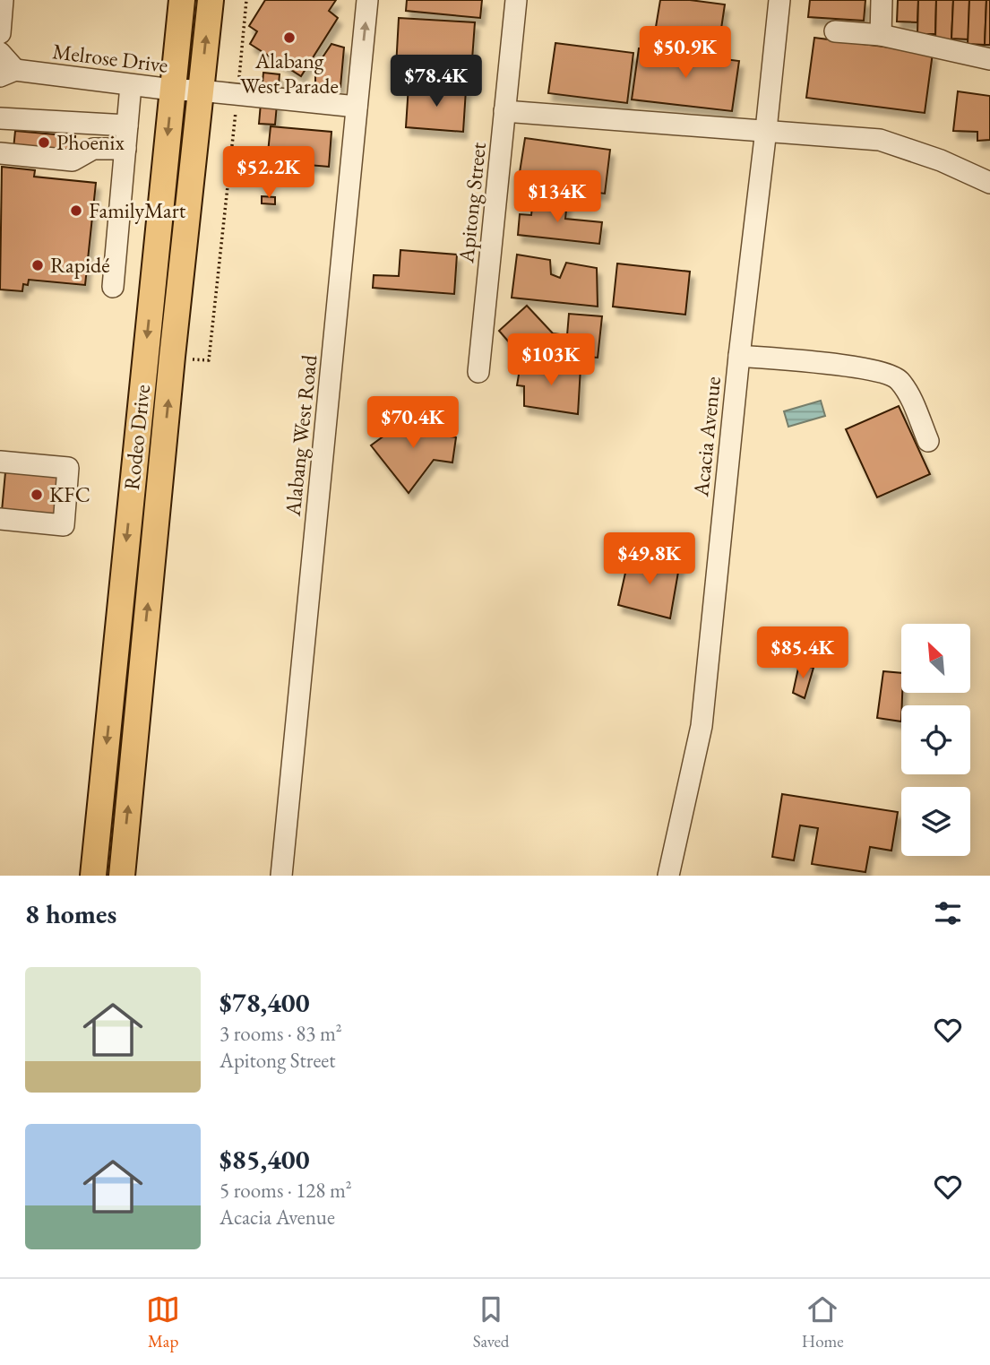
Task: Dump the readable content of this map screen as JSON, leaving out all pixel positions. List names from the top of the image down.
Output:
{
  "streets": {
    "main road": ["Rodeo Drive"],
    "street": [
      "Melrose Drive",
      "Apitong Street",
      "Alabang West Road",
      "Acacia Avenue"
    ]
  },
  "crossings": [
    ["Melrose Drive", "Alabang West Road"],
    ["Melrose Drive", "Rodeo Drive"]
  ],
  "places": [
    "Alabang West Parade",
    "Phoenix",
    "FamilyMart",
    "Rapidé",
    "KFC"
  ],
  "north": "top left",
  "page": {
    "price": [
      "$50.9K",
      "$78.4K",
      "$52.2K",
      "$134K",
      "$103K",
      "$70.4K",
      "$49.8K",
      "$85.4K"
    ],
    "heading": "8 homes",
    "list": [
      {
        "name": "$78,400",
        "note": "3 rooms · 83 m² · Apitong Street"
      },
      {
        "name": "$85,400",
        "note": "5 rooms · 128 m² · Acacia Avenue"
      }
    ],
    "tabs": ["Map", "Saved", "Home"]
  }
}
